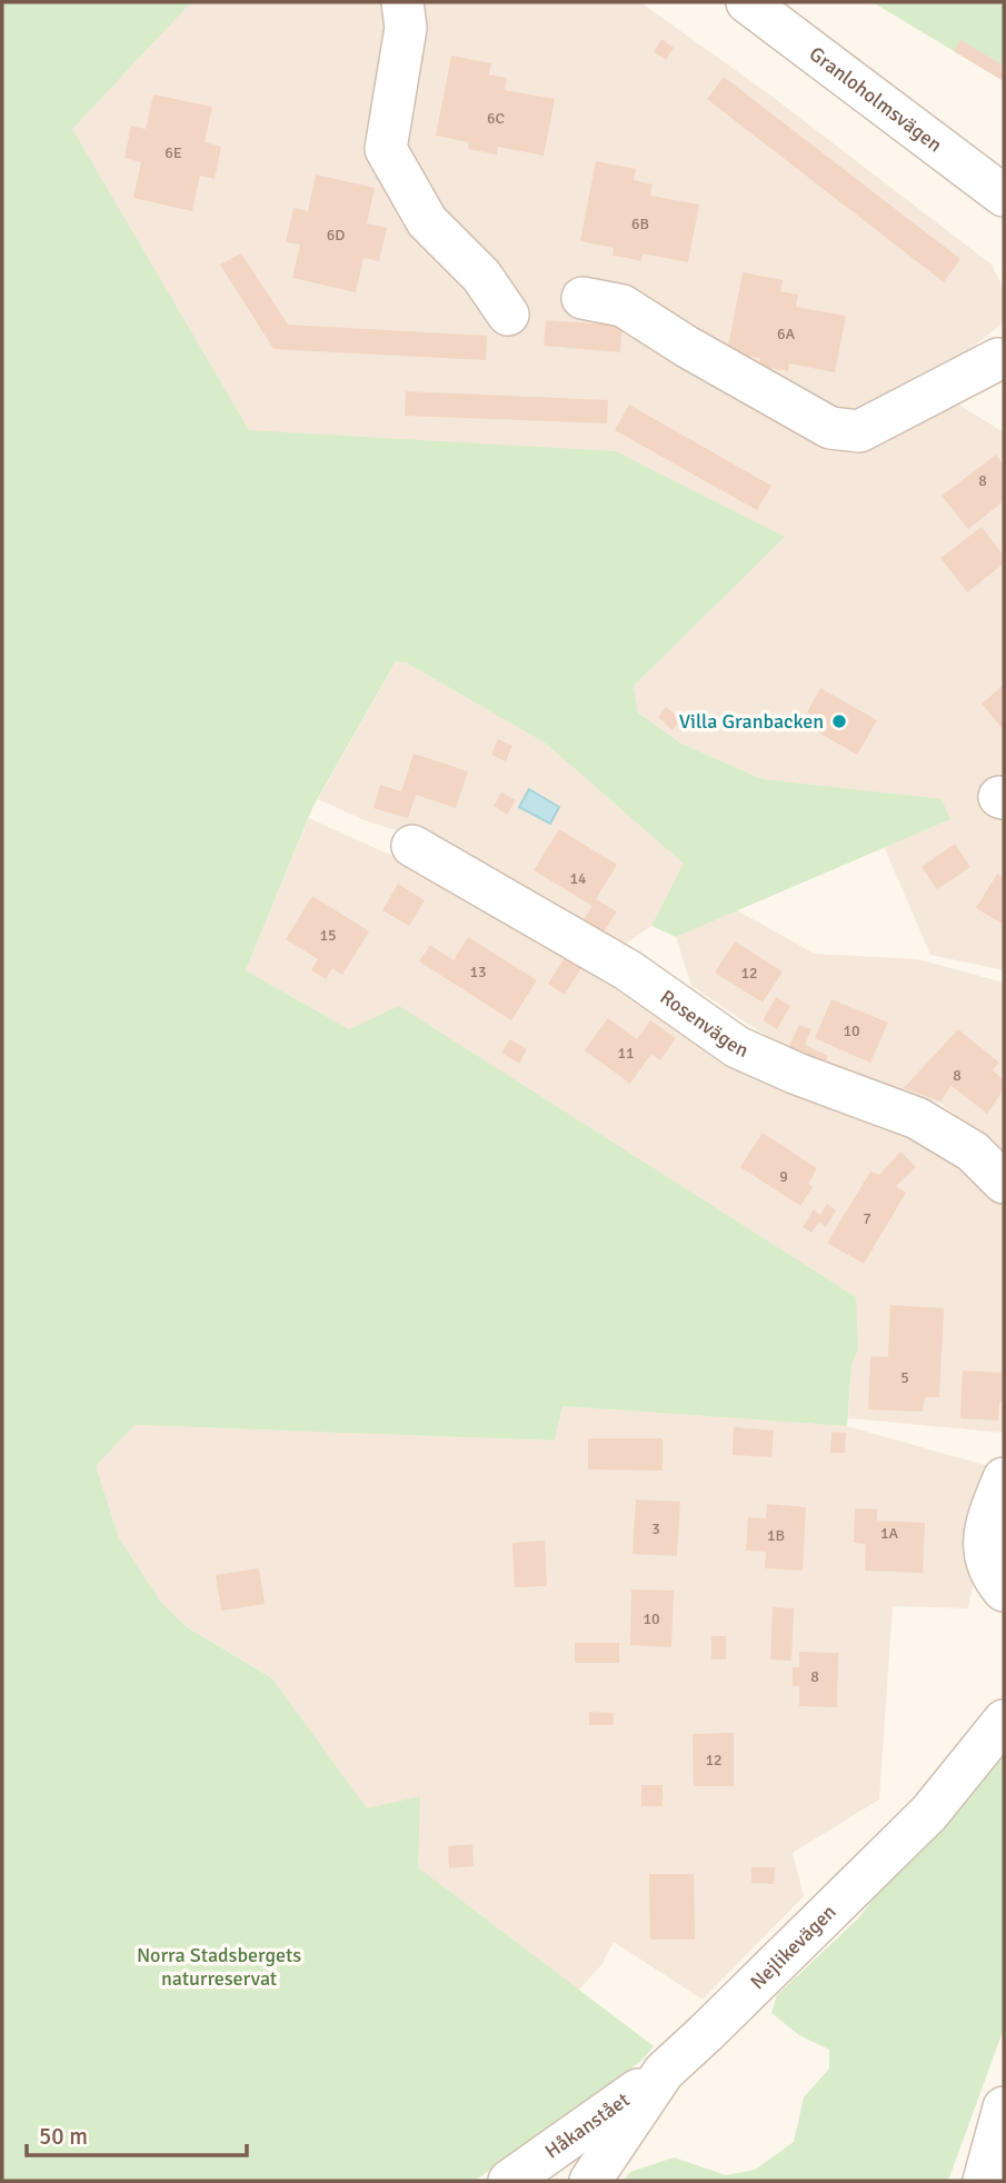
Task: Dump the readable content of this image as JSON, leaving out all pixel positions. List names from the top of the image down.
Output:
{
  "streets": {
    "street": [
      "Granloholmsvägen",
      "Rosenvägen",
      "Nejlikevägen",
      "Håkanstået"
    ]
  },
  "crossings": [
    ["Nejlikevägen", "Håkanstået"]
  ],
  "parks": ["Norra Stadsbergets naturreservat"],
  "places": ["Villa Granbacken"],
  "house_numbers": [
    "6C",
    "6E",
    "6B",
    "6D",
    "6A",
    "8",
    "14",
    "15",
    "13",
    "12",
    "10",
    "11",
    "8",
    "9",
    "7",
    "5",
    "3",
    "1A",
    "1B",
    "10",
    "8",
    "12"
  ],
  "scale_bar": "50 m"
}
